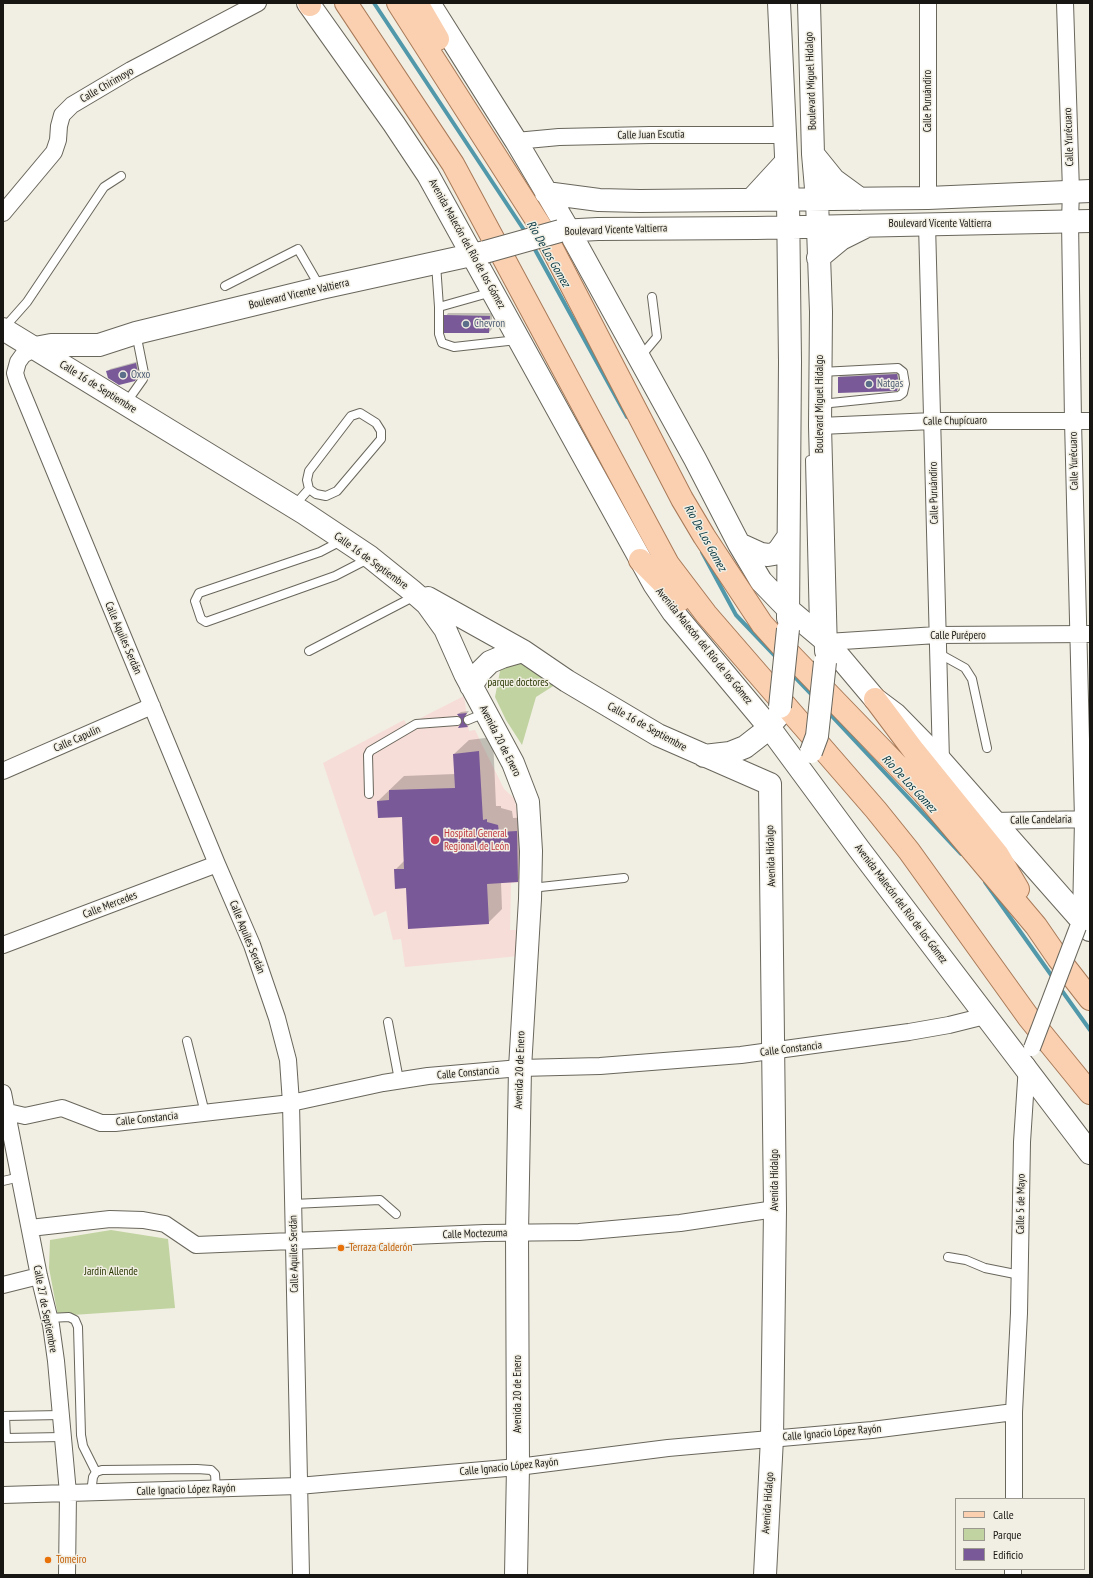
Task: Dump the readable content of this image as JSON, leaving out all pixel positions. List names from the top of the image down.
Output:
{
  "streets": {
    "main road": ["Avenida Malecón del Río de los Gómez"],
    "street": [
      "Boulevard Miguel Hidalgo",
      "Calle Chirimoyo",
      "Calle Puruándiro",
      "Calle Juan Escutia",
      "Calle Yurécuaro",
      "Boulevard Vicente Valtierra",
      "Calle 16 de Septiembre",
      "Calle Chupícuaro",
      "Calle Purépero",
      "Calle Aquiles Serdán",
      "Calle Capulín",
      "Avenida 20 de Enero",
      "Calle Candelaria",
      "Avenida Hidalgo",
      "Calle Mercedes",
      "Calle Constancia",
      "Calle 5 de Mayo",
      "Calle Moctezuma",
      "Calle 27 de Septiembre",
      "Calle Ignacio López Rayón"
    ]
  },
  "crossings": [
    ["Boulevard Miguel Hidalgo", "Calle Juan Escutia"],
    ["Boulevard Miguel Hidalgo", "Boulevard Vicente Valtierra"],
    ["Boulevard Miguel Hidalgo", "Avenida Malecón del Río de los Gómez"],
    ["Boulevard Miguel Hidalgo", "Calle 16 de Septiembre"],
    ["Boulevard Miguel Hidalgo", "Calle Chupícuaro"],
    ["Boulevard Miguel Hidalgo", "Calle Purépero"],
    ["Calle Puruándiro", "Boulevard Vicente Valtierra"],
    ["Calle Puruándiro", "Calle Chupícuaro"],
    ["Calle Puruándiro", "Calle Purépero"],
    ["Calle Yurécuaro", "Boulevard Vicente Valtierra"],
    ["Calle Yurécuaro", "Calle Chupícuaro"],
    ["Calle Yurécuaro", "Calle Purépero"],
    ["Calle Yurécuaro", "Calle Candelaria"],
    ["Calle Yurécuaro", "Calle 5 de Mayo"],
    ["Boulevard Vicente Valtierra", "Avenida Malecón del Río de los Gómez"],
    ["Boulevard Vicente Valtierra", "Calle 16 de Septiembre"],
    ["Boulevard Vicente Valtierra", "Calle Aquiles Serdán"],
    ["Avenida Malecón del Río de los Gómez", "Calle Constancia"],
    ["Avenida Malecón del Río de los Gómez", "Calle 5 de Mayo"],
    ["Calle 16 de Septiembre", "Calle Aquiles Serdán"],
    ["Calle 16 de Septiembre", "Avenida 20 de Enero"],
    ["Calle 16 de Septiembre", "Avenida Hidalgo"],
    ["Calle Aquiles Serdán", "Calle Capulín"],
    ["Calle Aquiles Serdán", "Calle Mercedes"],
    ["Calle Aquiles Serdán", "Calle Constancia"],
    ["Calle Aquiles Serdán", "Calle Moctezuma"],
    ["Calle Aquiles Serdán", "Calle Ignacio López Rayón"],
    ["Avenida 20 de Enero", "Calle Constancia"],
    ["Avenida 20 de Enero", "Calle Moctezuma"],
    ["Avenida 20 de Enero", "Calle Ignacio López Rayón"],
    ["Avenida Hidalgo", "Calle Constancia"],
    ["Avenida Hidalgo", "Calle Moctezuma"],
    ["Avenida Hidalgo", "Calle Ignacio López Rayón"],
    ["Calle Constancia", "Calle 27 de Septiembre"],
    ["Calle 5 de Mayo", "Calle Ignacio López Rayón"],
    ["Calle Moctezuma", "Calle 27 de Septiembre"],
    ["Calle 27 de Septiembre", "Calle Ignacio López Rayón"]
  ],
  "water": ["Rio De Los Gomez"],
  "parks": ["parque doctores", "Jardín Allende"],
  "places": [
    "Chevron",
    "Oxxo",
    "Natgas",
    "Hospital General Regional de León",
    "Terraza Calderón",
    "Tomeiro"
  ],
  "legend": ["Calle", "Parque", "Edificio"]
}
